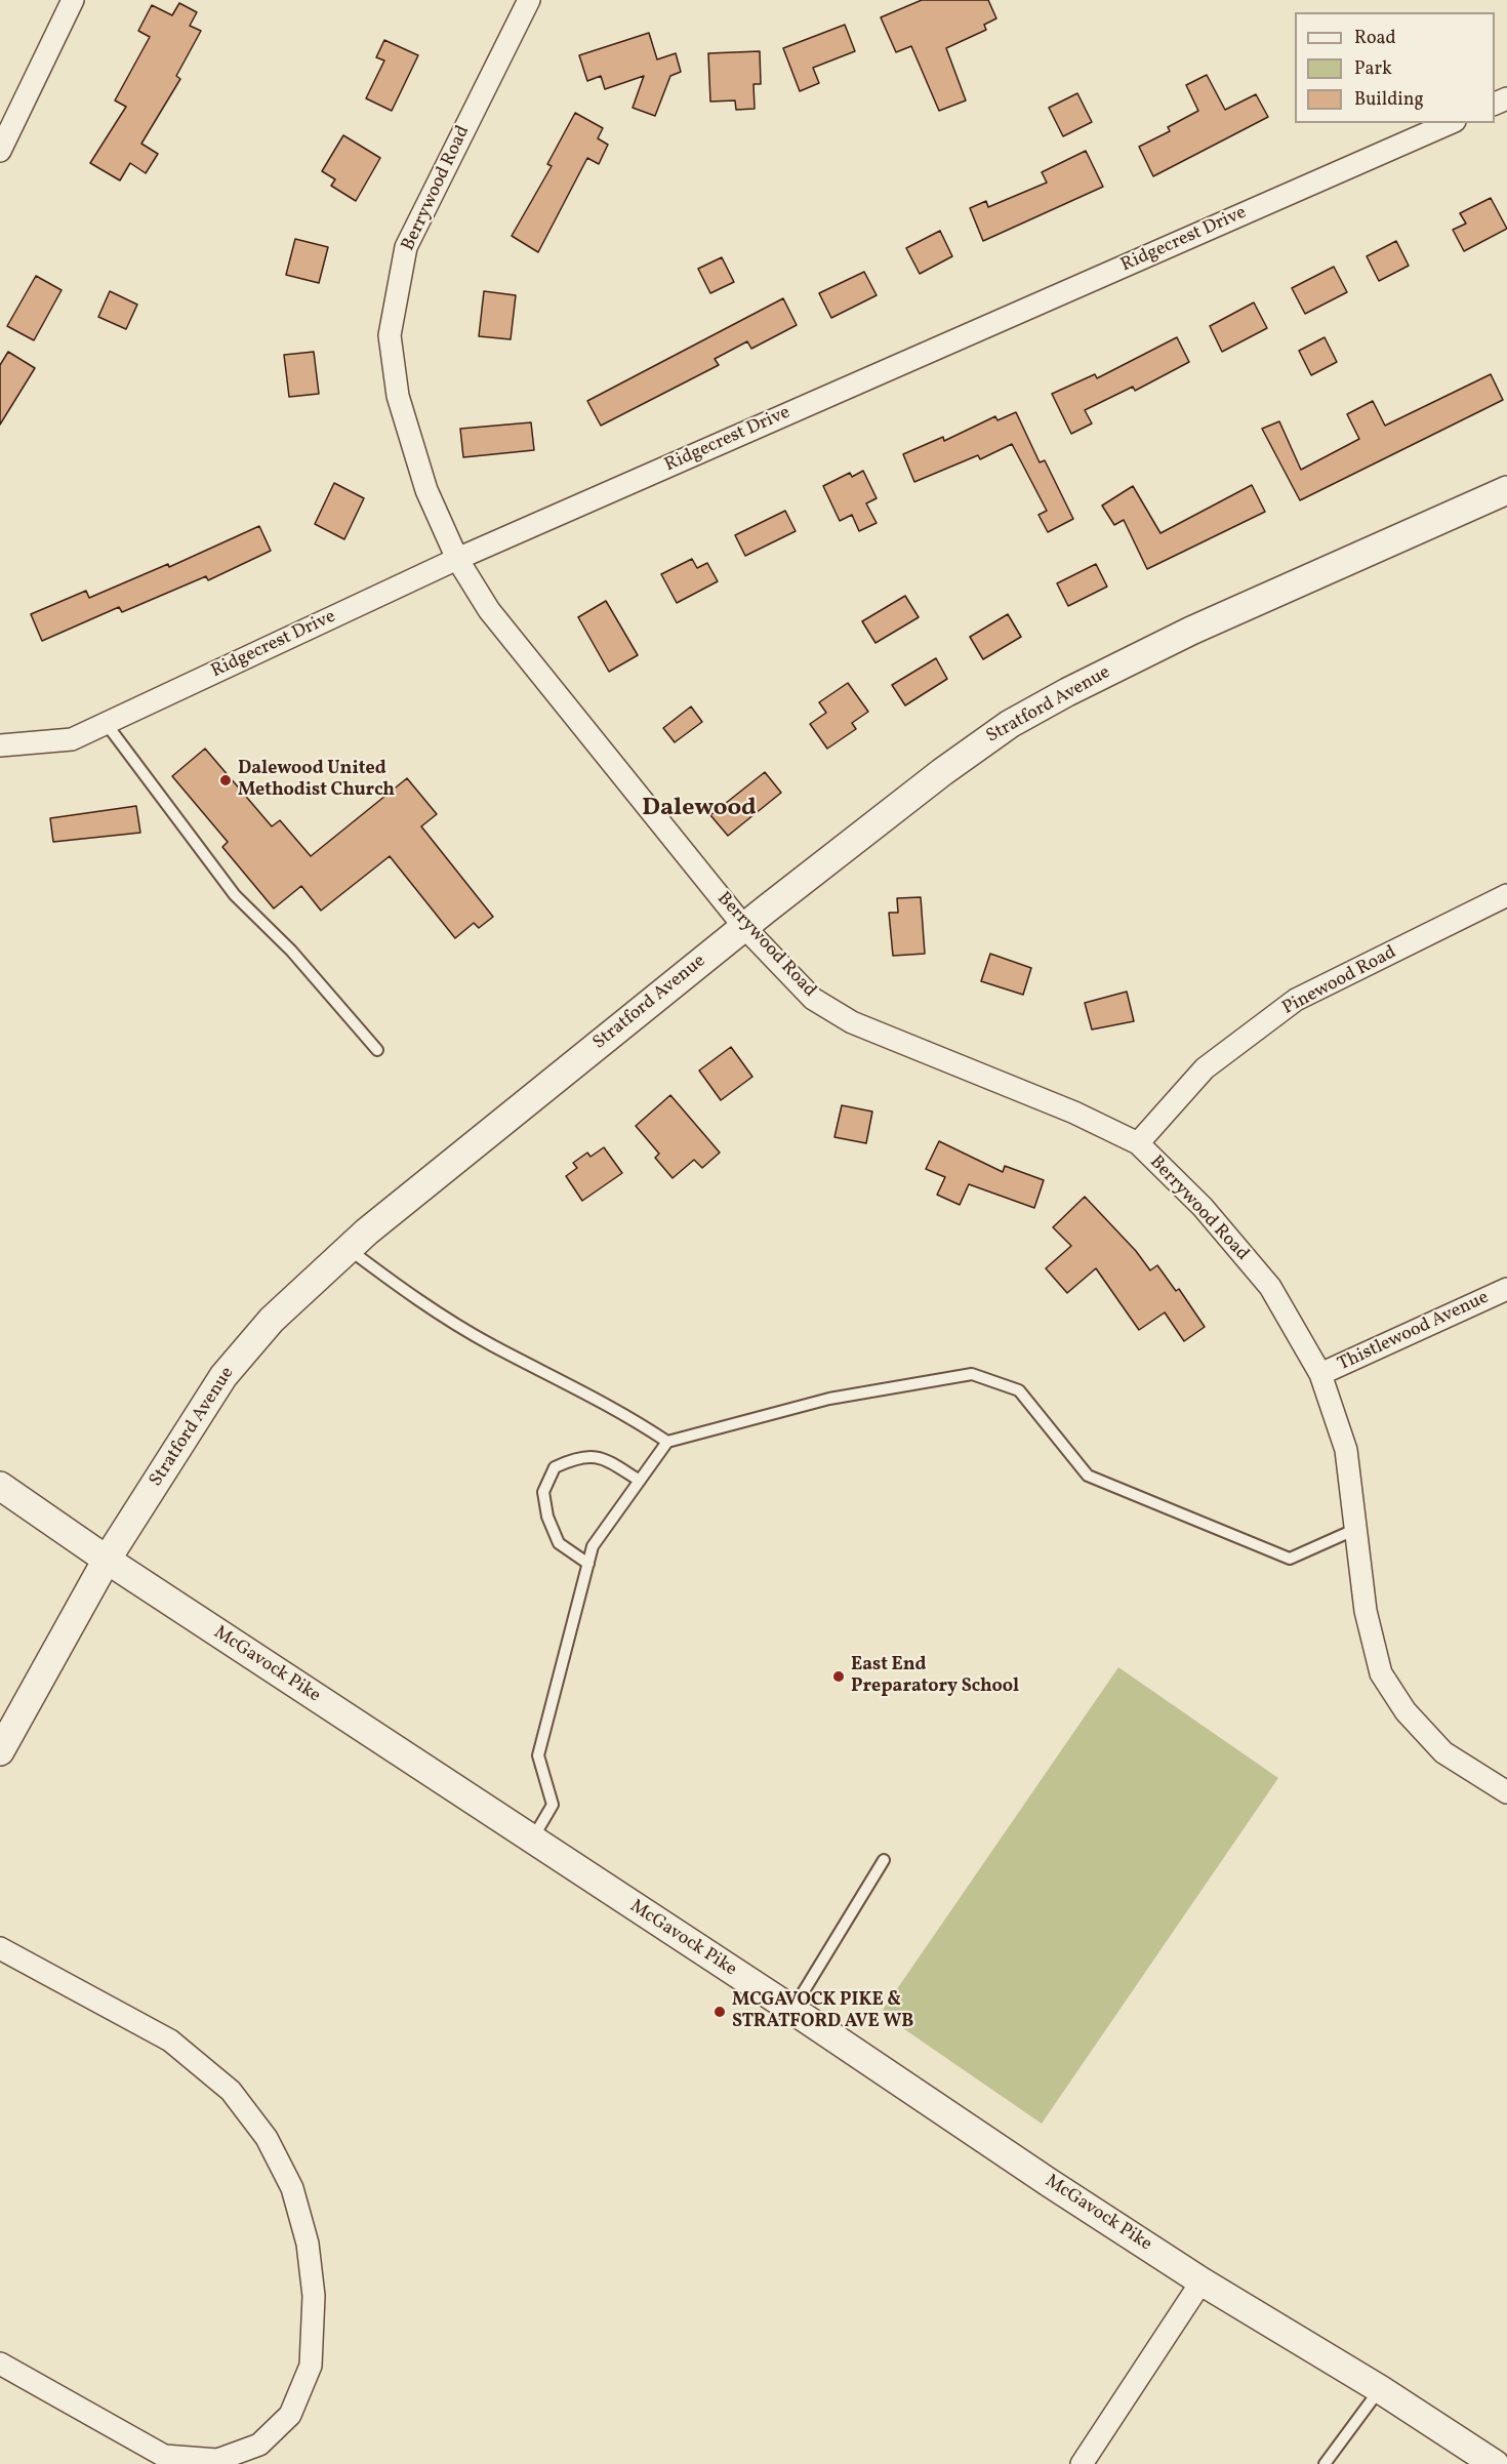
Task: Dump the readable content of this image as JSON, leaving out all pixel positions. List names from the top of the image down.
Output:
{
  "streets": {
    "street": [
      "Berrywood Road",
      "Ridgecrest Drive",
      "Stratford Avenue",
      "Pinewood Road",
      "Thistlewood Avenue",
      "McGavock Pike"
    ]
  },
  "crossings": [
    ["Berrywood Road", "Ridgecrest Drive"],
    ["Berrywood Road", "Stratford Avenue"],
    ["Berrywood Road", "Pinewood Road"],
    ["Berrywood Road", "Thistlewood Avenue"],
    ["Stratford Avenue", "McGavock Pike"]
  ],
  "districts": ["Dalewood"],
  "places": ["Dalewood United Methodist Church", "East End Preparatory School", "MCGAVOCK PIKE & STRATFORD AVE WB"],
  "legend": ["Road", "Park", "Building"]
}
